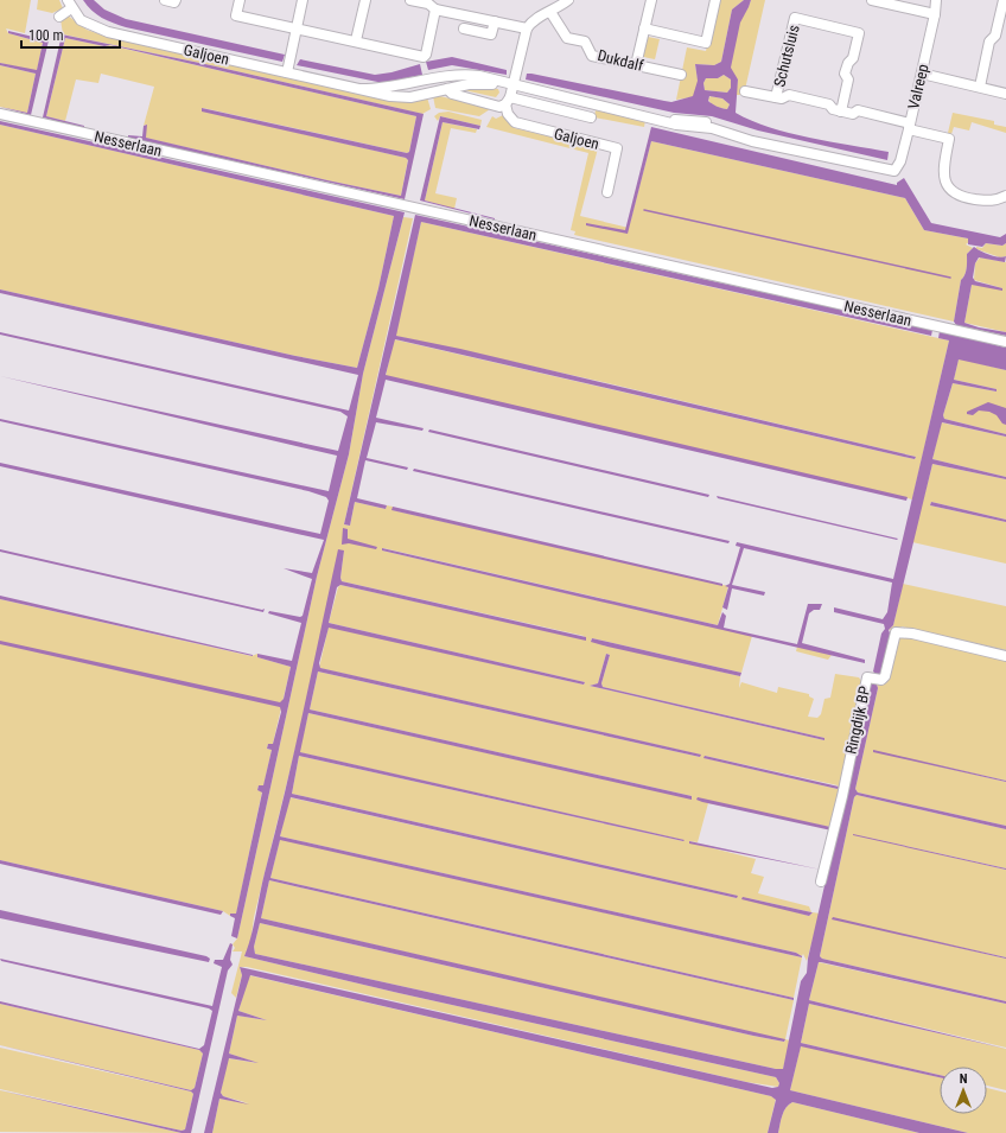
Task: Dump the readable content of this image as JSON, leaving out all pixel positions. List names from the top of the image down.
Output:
{
  "streets": {
    "street": [
      "Galjoen",
      "Schutsluis",
      "Dukdalf",
      "Valreep",
      "Nesserlaan",
      "Ringdijk BP"
    ]
  },
  "crossings": [
    ["Galjoen", "Valreep"],
    ["Schutsluis", "Valreep"]
  ],
  "scale_bar": "100 m",
  "north": "top"
}
